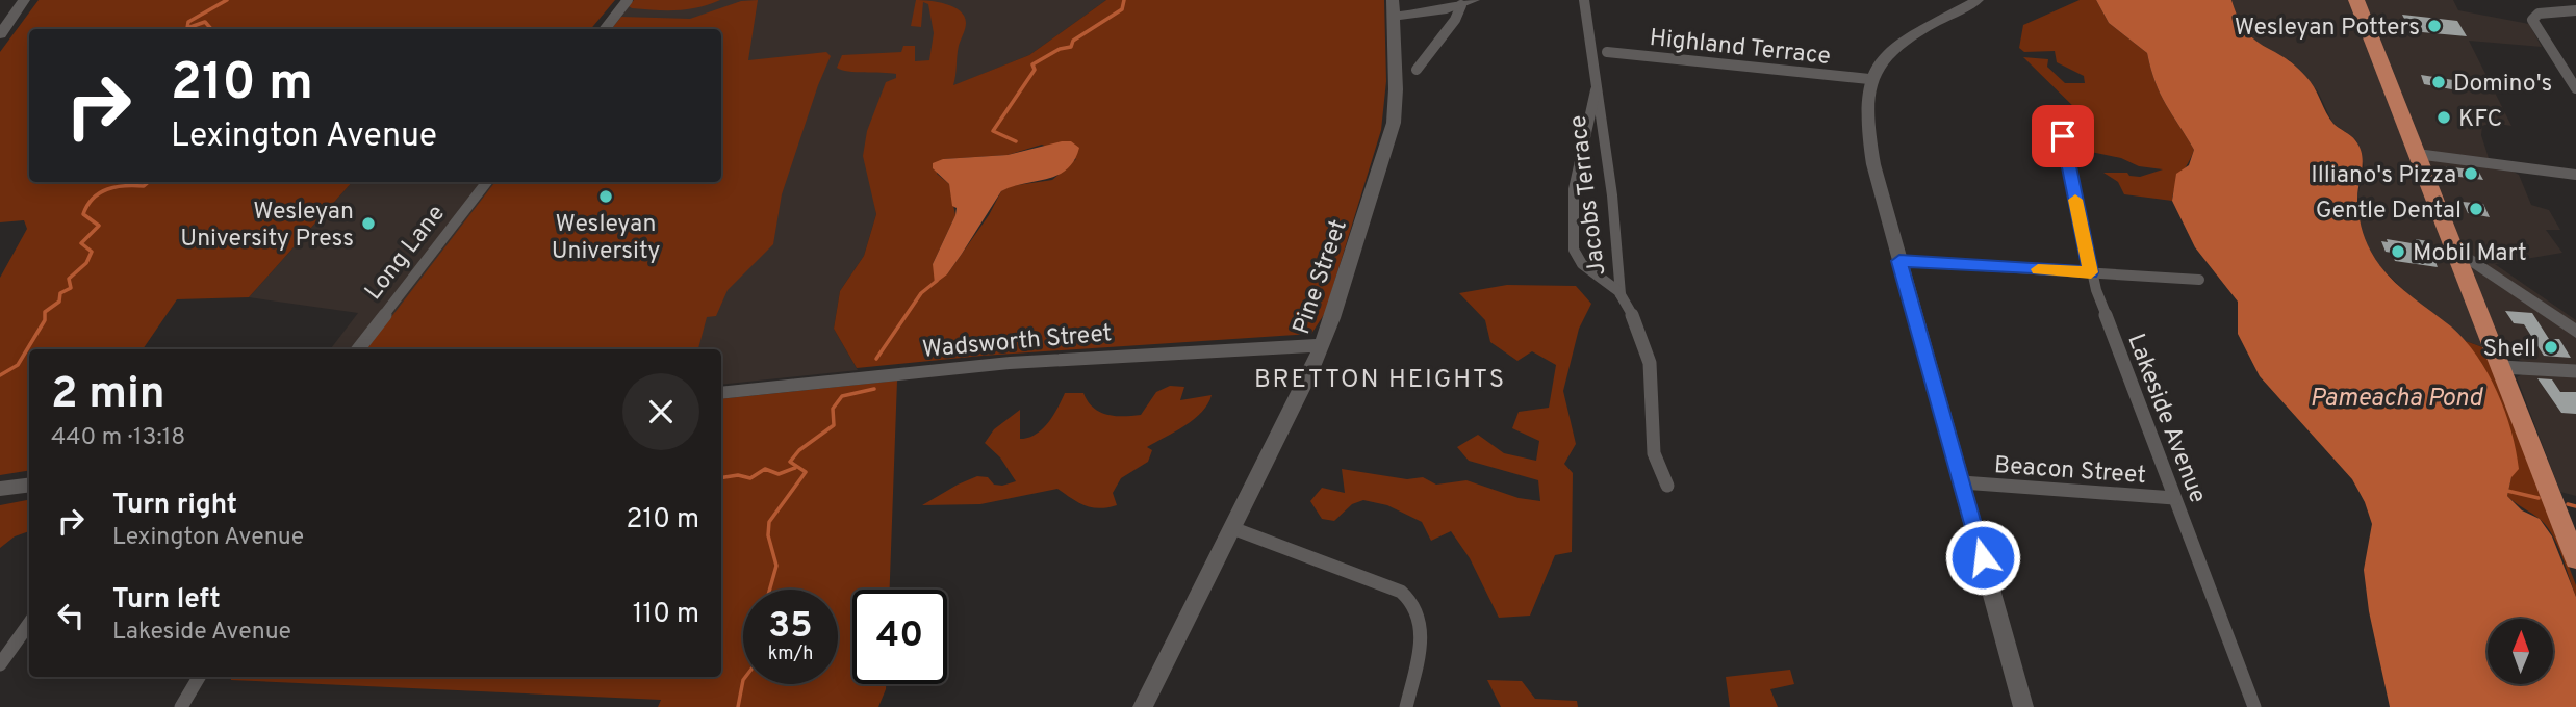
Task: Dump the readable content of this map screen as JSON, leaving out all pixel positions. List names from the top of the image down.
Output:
{
  "streets": {
    "street": [
      "Highland Terrace",
      "Jacobs Terrace",
      "Long Lane",
      "Pine Street",
      "Wadsworth Street",
      "Lakeside Avenue",
      "Beacon Street"
    ]
  },
  "crossings": [
    ["Pine Street", "Wadsworth Street"],
    ["Lakeside Avenue", "Beacon Street"]
  ],
  "districts": ["BRETTON HEIGHTS"],
  "water": ["Pameacha Pond"],
  "places": [
    "Wesleyan Potters",
    "Domino's",
    "KFC",
    "Illiano's Pizza",
    "Wesleyan University",
    "Gentle Dental",
    "Wesleyan University Press",
    "Mobil Mart",
    "Shell"
  ],
  "north": "top",
  "page": {
    "turn": ["210 m", "Lexington Avenue"],
    "heading": ["2 min", "440 m · 13:18"],
    "list": [
      {
        "name": "Turn right",
        "note": "Lexington Avenue",
        "value": "210 m"
      },
      {
        "name": "Turn left",
        "note": "Lakeside Avenue",
        "value": "110 m"
      }
    ],
    "speed": "35 km/h",
    "limit": "40"
  }
}
